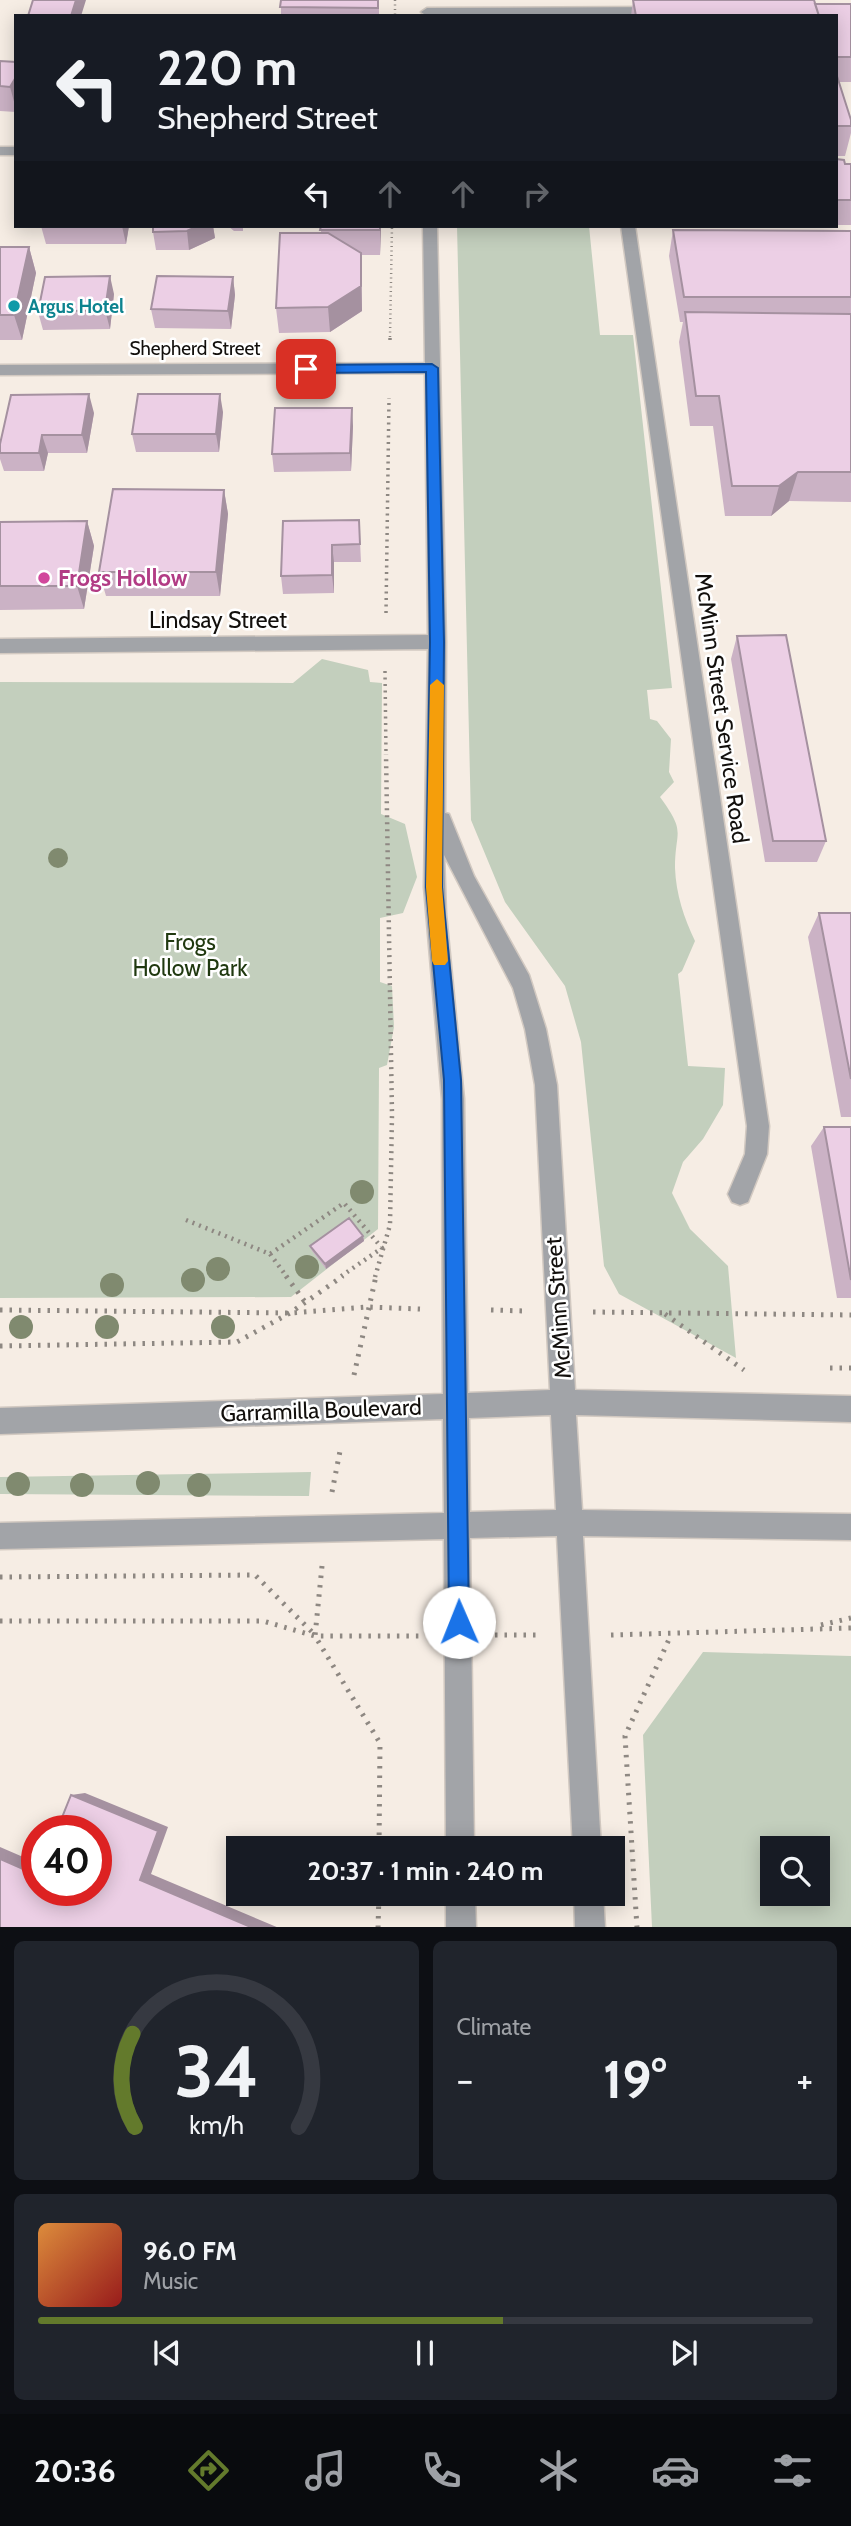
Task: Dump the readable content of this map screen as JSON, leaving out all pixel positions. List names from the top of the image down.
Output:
{
  "streets": {
    "street": [
      "Shepherd Street",
      "Lindsay Street",
      "McMinn Street Service Road",
      "McMinn Street",
      "Garramilla Boulevard"
    ]
  },
  "crossings": [
    ["Shepherd Street", "McMinn Street"],
    ["Lindsay Street", "McMinn Street"],
    ["McMinn Street", "Garramilla Boulevard"]
  ],
  "parks": ["Frogs Hollow Park"],
  "places": ["Argus Hotel", "Frogs Hollow"],
  "page": {
    "turn": ["220 m", "Shepherd Street"],
    "limit": "40",
    "trip": "20:37 · 1 min · 240 m",
    "tile": "Climate",
    "heat": ["−", "19°", "+"],
    "song": ["96.0 FM", "Music"],
    "tabs": "20:36",
    "gauge": ["34", "km/h"]
  }
}
